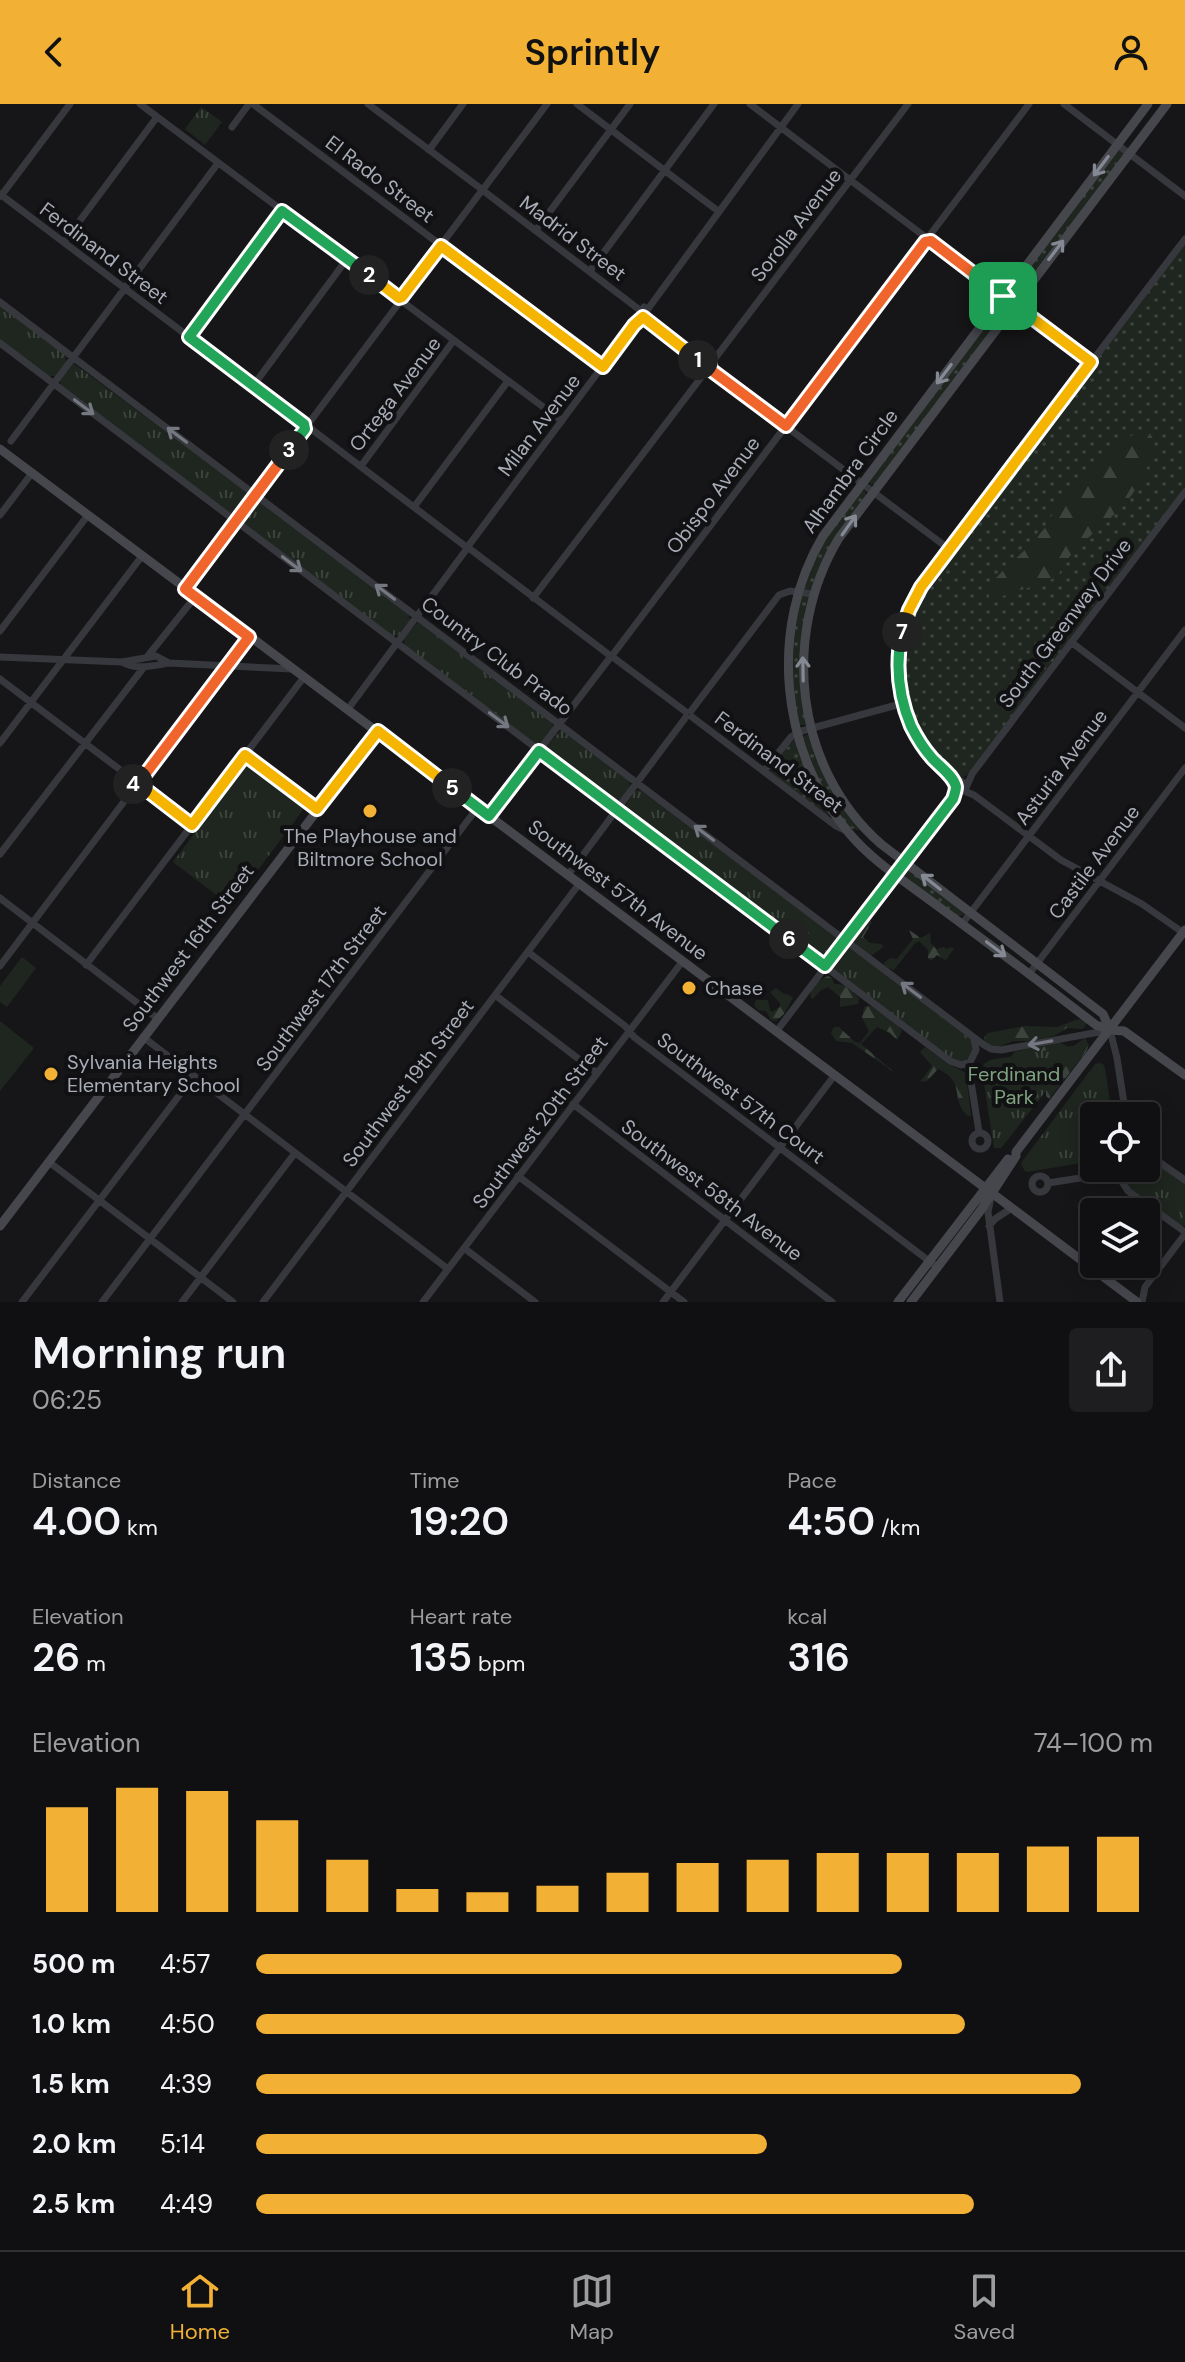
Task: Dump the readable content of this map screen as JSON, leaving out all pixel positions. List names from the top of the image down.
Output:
{
  "streets": {
    "street": [
      "El Rado Street",
      "Sorolla Avenue",
      "Madrid Street",
      "Ferdinand Street",
      "Ortega Avenue",
      "Milan Avenue",
      "Alhambra Circle",
      "Obispo Avenue",
      "South Greenway Drive",
      "Country Club Prado",
      "Asturia Avenue",
      "Castile Avenue",
      "Southwest 57th Avenue",
      "Southwest 16th Street",
      "Southwest 17th Street",
      "Southwest 19th Street",
      "Southwest 57th Court",
      "Southwest 20th Street",
      "Southwest 58th Avenue"
    ]
  },
  "crossings": [
    ["El Rado Street", "Milan Avenue"],
    ["Sorolla Avenue", "Madrid Street"],
    ["Sorolla Avenue", "Ferdinand Street"],
    ["Madrid Street", "Milan Avenue"],
    ["Madrid Street", "Alhambra Circle"],
    ["Madrid Street", "Obispo Avenue"],
    ["Ferdinand Street", "Ortega Avenue"],
    ["Ferdinand Street", "Milan Avenue"],
    ["Ferdinand Street", "Alhambra Circle"],
    ["Ferdinand Street", "Obispo Avenue"],
    ["Milan Avenue", "Country Club Prado"],
    ["Milan Avenue", "Southwest 57th Avenue"],
    ["Alhambra Circle", "Country Club Prado"],
    ["Alhambra Circle", "Asturia Avenue"],
    ["Alhambra Circle", "Castile Avenue"],
    ["Obispo Avenue", "Country Club Prado"],
    ["Obispo Avenue", "Southwest 57th Avenue"],
    ["Southwest 57th Avenue", "Southwest 16th Street"],
    ["Southwest 57th Avenue", "Southwest 17th Street"],
    ["Southwest 57th Avenue", "Southwest 19th Street"],
    ["Southwest 57th Avenue", "Southwest 20th Street"],
    ["Southwest 19th Street", "Southwest 57th Court"],
    ["Southwest 57th Court", "Southwest 20th Street"],
    ["Southwest 20th Street", "Southwest 58th Avenue"]
  ],
  "parks": ["Ferdinand Park"],
  "places": ["The Playhouse and Biltmore School", "Chase", "Sylvania Heights Elementary School"],
  "page": {
    "header": "Sprintly",
    "pins": [
      "2",
      "1",
      "3",
      "7",
      "4",
      "5",
      "6"
    ],
    "heading": ["Morning run", "06:25"],
    "stats": [
      ["Distance", "4.00 km"],
      ["Time", "19:20"],
      ["Pace", "4:50 /km"],
      ["Elevation", "26 m"],
      ["Heart rate", "135 bpm"],
      ["kcal", "316"]
    ],
    "chart": ["Elevation", "74–100 m"],
    "list": [
      {
        "name": "500 m",
        "note": "4:57"
      },
      {
        "name": "1.0 km",
        "note": "4:50"
      },
      {
        "name": "1.5 km",
        "note": "4:39"
      },
      {
        "name": "2.0 km",
        "note": "5:14"
      },
      {
        "name": "2.5 km",
        "note": "4:49"
      }
    ],
    "tabs": ["Home", "Map", "Saved"]
  }
}
